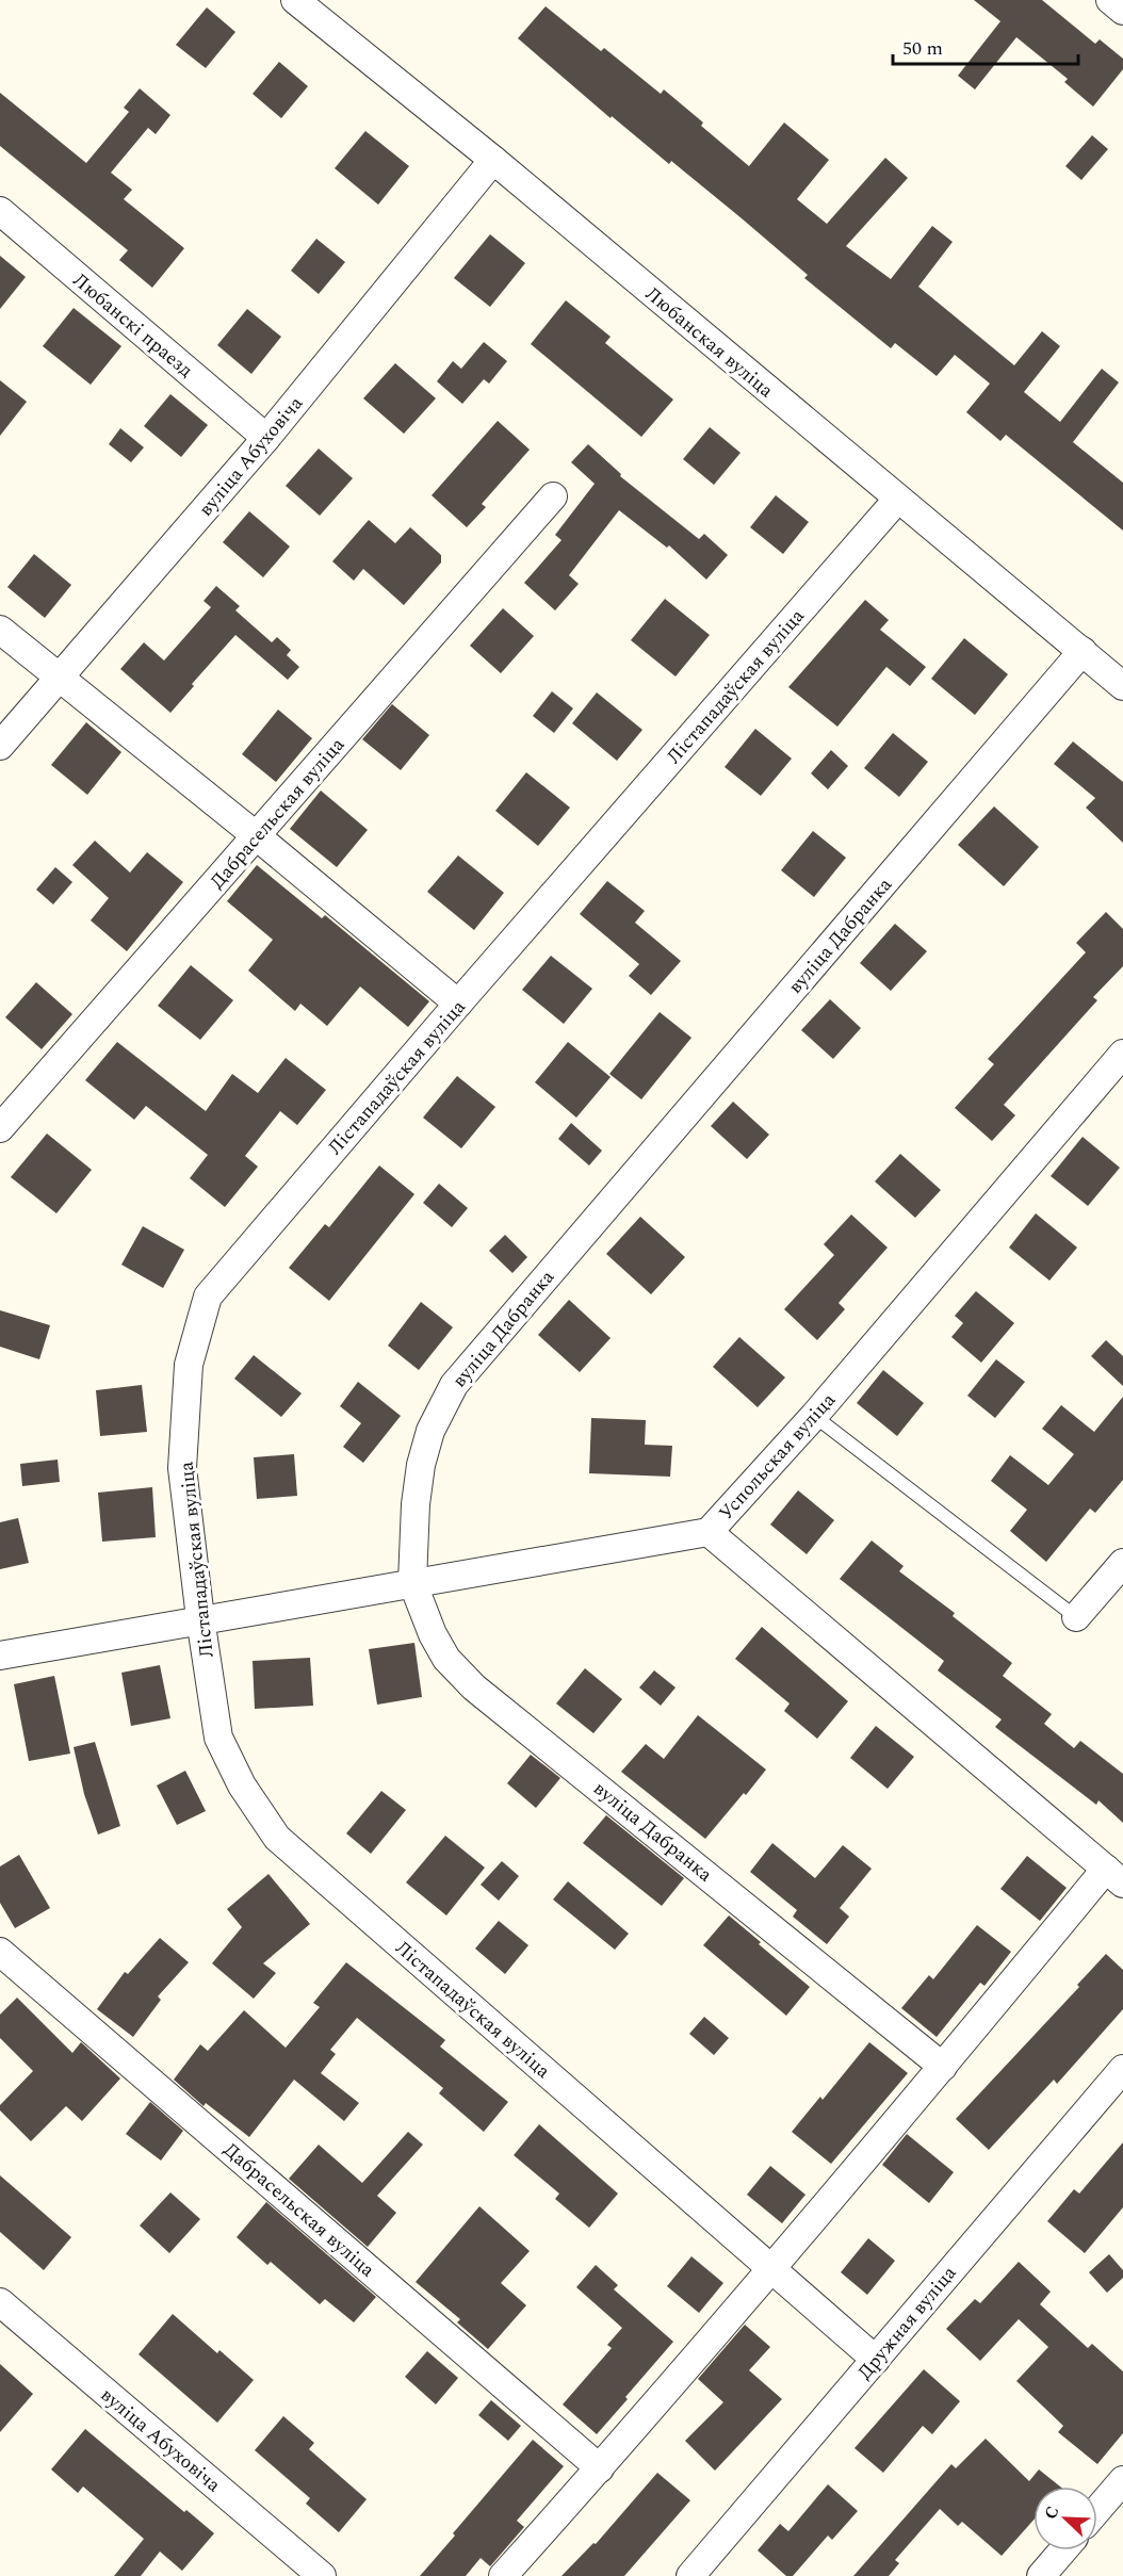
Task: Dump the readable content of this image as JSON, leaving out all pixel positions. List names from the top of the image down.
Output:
{
  "streets": {
    "street": [
      "Любанскі праезд",
      "Любанская вуліца",
      "вуліца Абуховіча",
      "Лістападаўская вуліца",
      "Дабрасельская вуліца",
      "вуліца Дабранка",
      "Успольская вуліца",
      "Дружная вуліца"
    ]
  },
  "crossings": [
    ["Любанскі праезд", "вуліца Абуховіча"],
    ["Любанская вуліца", "вуліца Абуховіча"],
    ["Любанская вуліца", "Лістападаўская вуліца"],
    ["Любанская вуліца", "вуліца Дабранка"],
    ["Лістападаўская вуліца", "Дружная вуліца"]
  ],
  "scale_bar": "50 m",
  "north": "top left"
}
